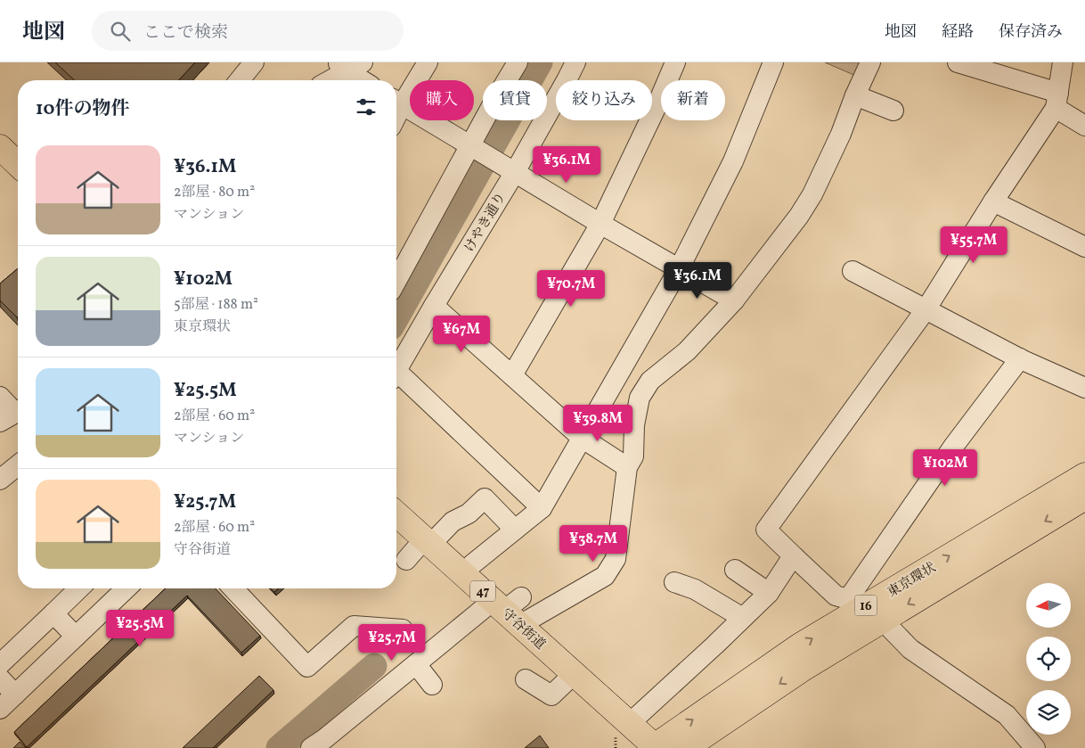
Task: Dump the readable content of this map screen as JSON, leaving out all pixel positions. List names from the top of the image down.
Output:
{
  "streets": {
    "main road": [
      "東京環状",
      "47",
      "16",
      "守谷街道"
    ],
    "street": ["けやき通り"]
  },
  "crossings": [
    ["東京環状", "守谷街道"]
  ],
  "north": "left",
  "page": {
    "header": "地図",
    "search": "ここで検索",
    "nav": ["地図", "経路", "保存済み"],
    "chip": [
      "購入",
      "賃貸",
      "絞り込み",
      "新着"
    ],
    "heading": "10件の物件",
    "list": [
      {
        "name": "¥36.1M",
        "note": "2部屋 · 80 m² · マンション"
      },
      {
        "name": "¥102M",
        "note": "5部屋 · 188 m² · 東京環状"
      },
      {
        "name": "¥25.5M",
        "note": "2部屋 · 60 m² · マンション"
      },
      {
        "name": "¥25.7M",
        "note": "2部屋 · 60 m² · 守谷街道"
      }
    ],
    "price": [
      "¥36.1M",
      "¥55.7M",
      "¥36.1M",
      "¥70.7M",
      "¥67M",
      "¥39.8M",
      "¥102M",
      "¥38.7M",
      "¥25.5M",
      "¥25.7M"
    ]
  }
}
